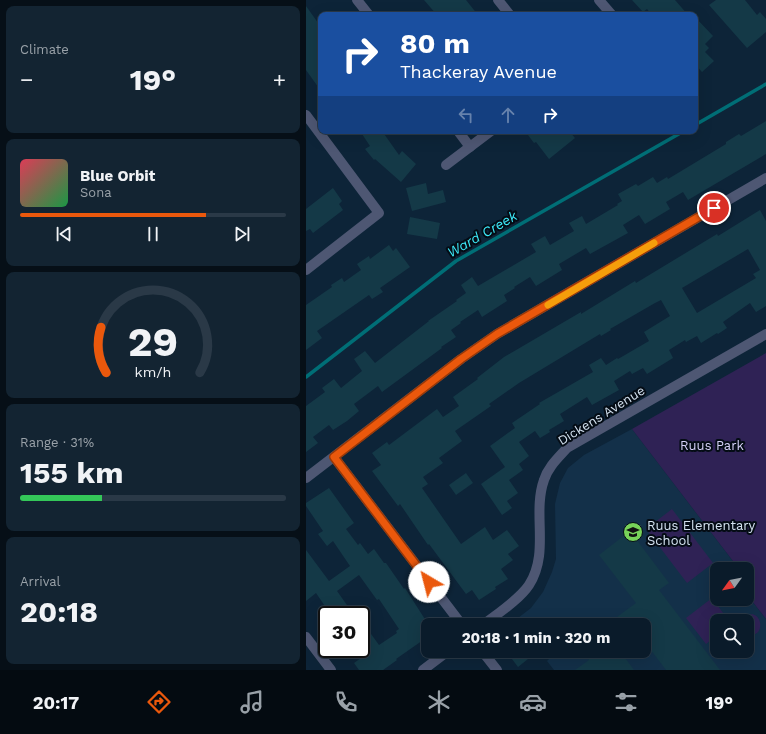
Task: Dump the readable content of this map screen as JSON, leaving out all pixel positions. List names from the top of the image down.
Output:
{
  "streets": {
    "street": ["Dickens Avenue"]
  },
  "water": ["Ward Creek"],
  "parks": ["Ruus Park"],
  "places": {
    "school or university": ["Ruus Elementary School"]
  },
  "north": "bottom left",
  "page": {
    "tile": [
      "Climate",
      ["Range · 31%", "155 km"],
      ["Arrival", "20:18"]
    ],
    "turn": ["80 m", "Thackeray Avenue"],
    "heat": ["−", "19°", "+"],
    "song": ["Blue Orbit", "Sona"],
    "limit": "30",
    "trip": "20:18 · 1 min · 320 m",
    "tabs": ["20:17", "19°"],
    "gauge": ["29", "km/h"]
  }
}
